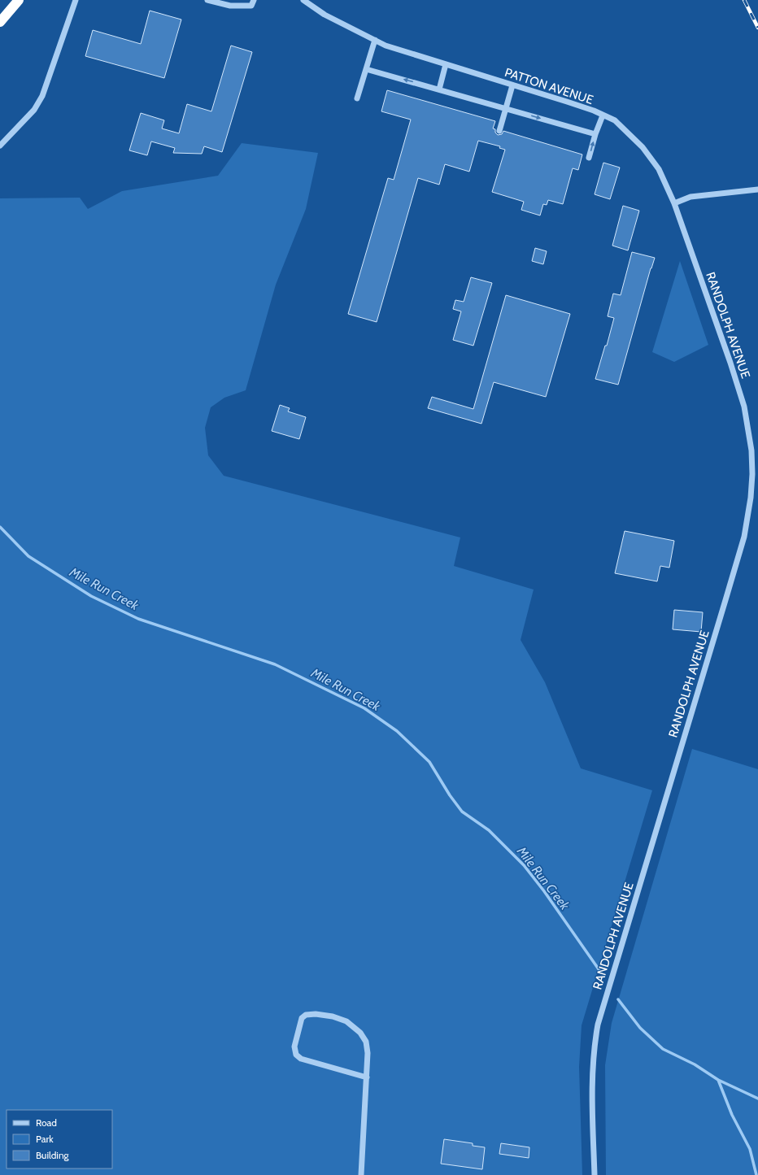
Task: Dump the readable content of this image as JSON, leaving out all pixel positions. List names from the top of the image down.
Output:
{
  "streets": {
    "street": ["PATTON AVENUE", "RANDOLPH AVENUE"]
  },
  "crossings": [
    ["PATTON AVENUE", "RANDOLPH AVENUE"]
  ],
  "water": ["Mile Run Creek"],
  "legend": ["Road", "Park", "Building"]
}
